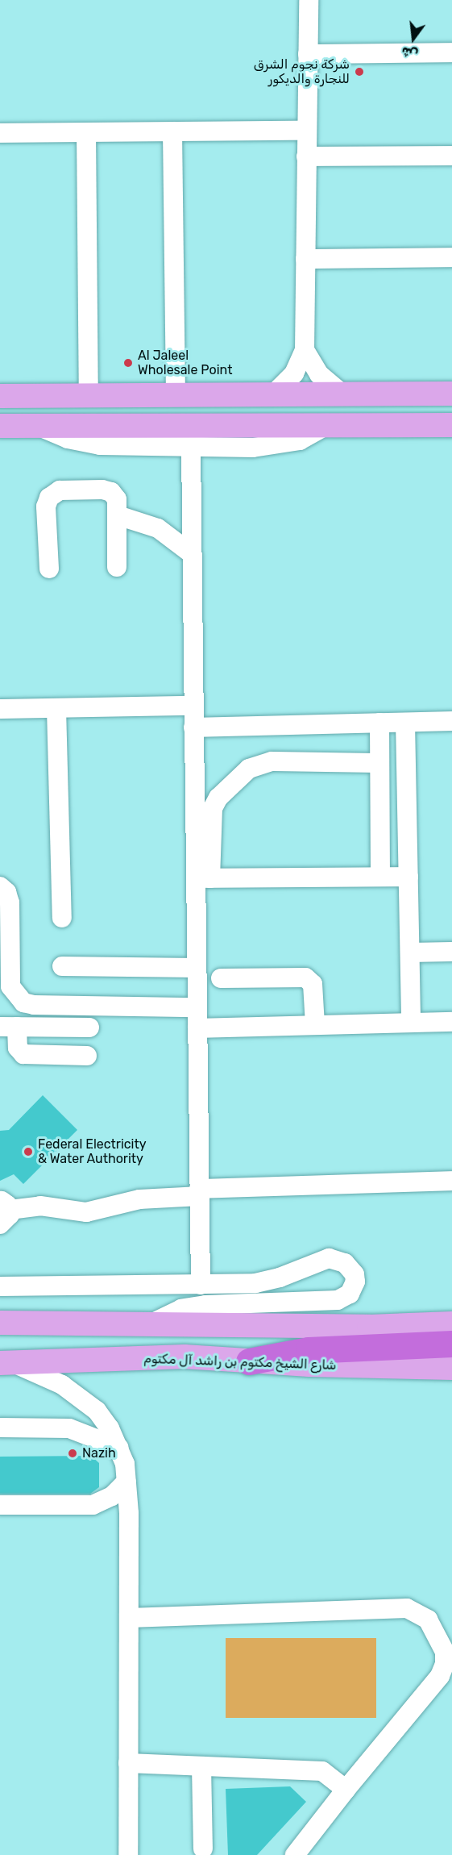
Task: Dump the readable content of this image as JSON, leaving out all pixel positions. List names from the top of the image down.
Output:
{
  "streets": {
    "main road": ["شارع الشيخ مكتوم بن راشد آل مكتوم"]
  },
  "places": [
    "شركة نجوم الشرق للنجارة والديكور",
    "Al Jaleel Wholesale Point",
    "Federal Electricity & Water Authority",
    "Nazih"
  ],
  "north": "bottom"
}
